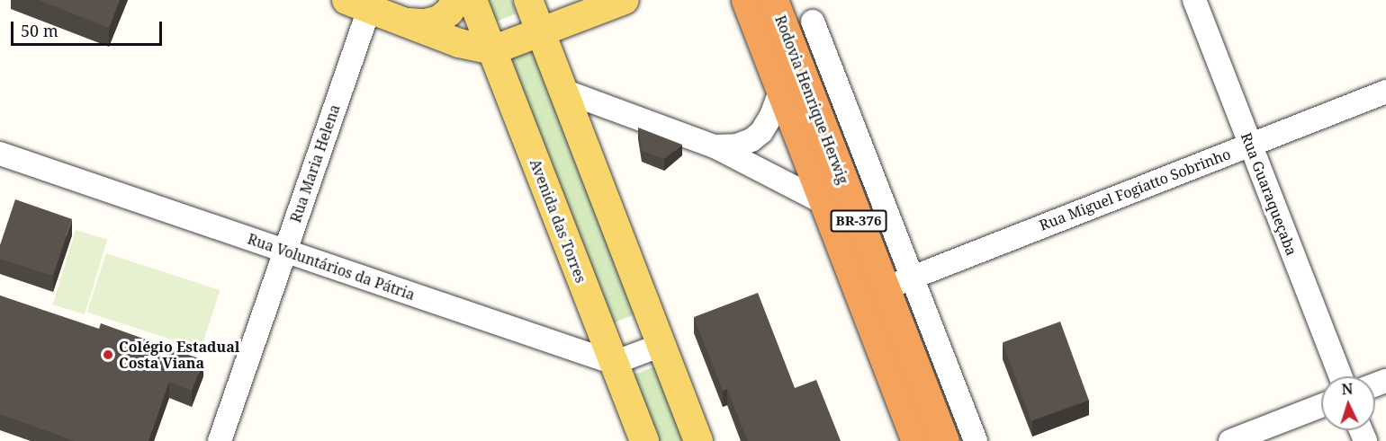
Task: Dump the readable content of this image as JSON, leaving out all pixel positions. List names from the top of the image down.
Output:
{
  "streets": {
    "highway": ["Rodovia Henrique Herwig", "BR-376"],
    "main road": ["Avenida das Torres"],
    "street": [
      "Rua Maria Helena",
      "Rua Miguel Fogiatto Sobrinho",
      "Rua Guaraqueçaba",
      "Rua Voluntários da Pátria"
    ]
  },
  "crossings": [
    ["Rodovia Henrique Herwig", "Rua Miguel Fogiatto Sobrinho"],
    ["Rua Maria Helena", "Rua Voluntários da Pátria"],
    ["Rua Miguel Fogiatto Sobrinho", "Rua Guaraqueçaba"],
    ["Avenida das Torres", "Rua Voluntários da Pátria"]
  ],
  "places": ["Colégio Estadual Costa Viana"],
  "scale_bar": "50 m",
  "north": "top"
}
